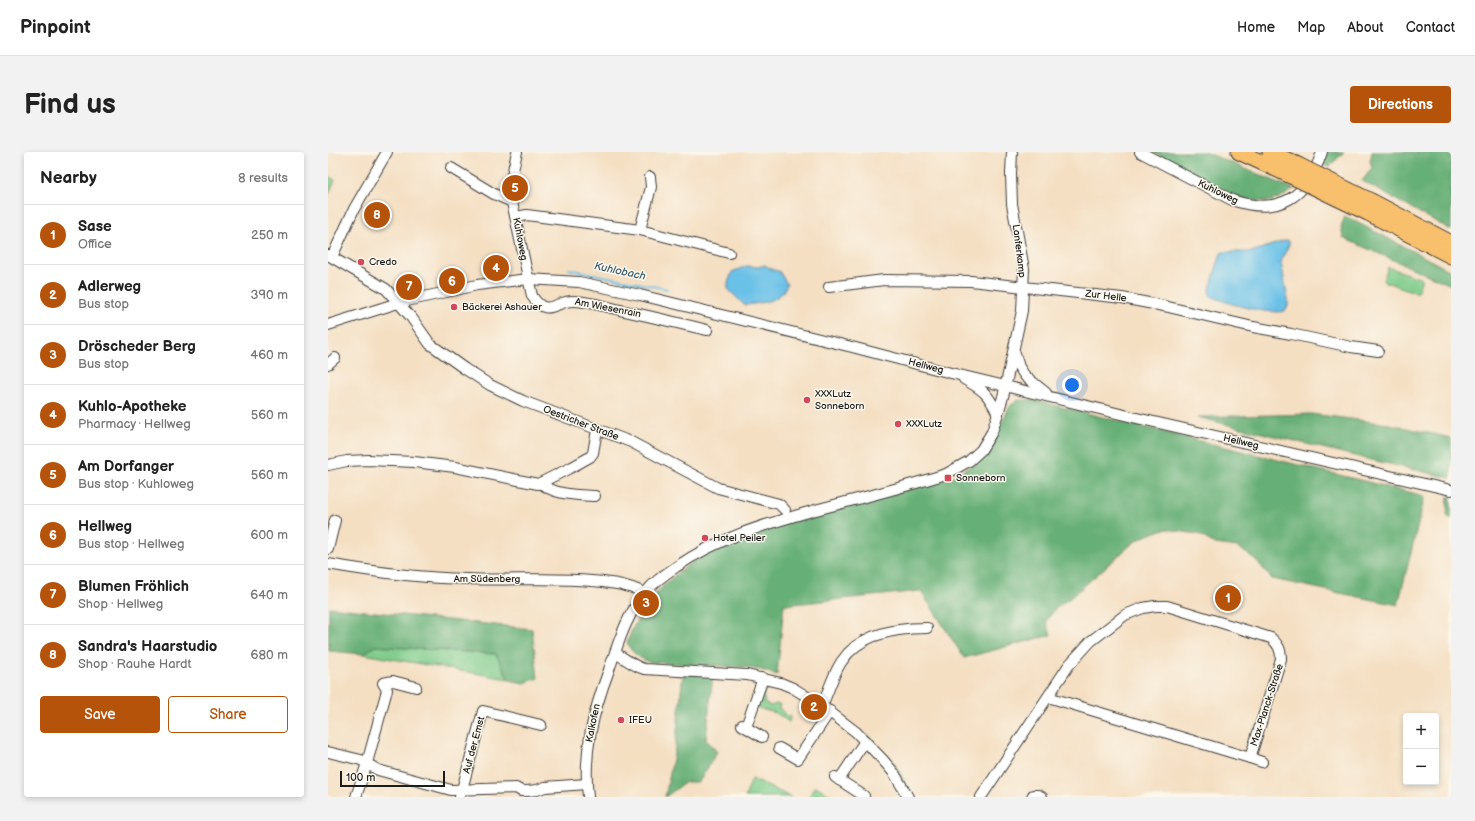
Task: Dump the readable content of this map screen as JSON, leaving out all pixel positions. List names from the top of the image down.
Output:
{
  "streets": {
    "street": [
      "Kuhloweg",
      "Lanferkamp",
      "Zur Helle",
      "Am Wiesenrain",
      "Hellweg",
      "Oestricher Straße",
      "Am Südenberg",
      "Max-Planck-Straße",
      "Kalkofen",
      "Auf der Emst"
    ]
  },
  "crossings": [
    ["Kuhloweg", "Am Wiesenrain"],
    ["Kuhloweg", "Hellweg"],
    ["Lanferkamp", "Zur Helle"],
    ["Lanferkamp", "Hellweg"],
    ["Lanferkamp", "Am Südenberg"],
    ["Am Wiesenrain", "Hellweg"],
    ["Hellweg", "Oestricher Straße"],
    ["Kalkofen", "Auf der Emst"]
  ],
  "water": ["Kuhlobach"],
  "places": {
    "other": [
      "Credo",
      "Bäckerei Ashauer",
      "XXXLutz Sonneborn",
      "XXXLutz",
      "Hotel Peiler",
      "IFEU"
    ],
    "transit": ["Sonneborn"]
  },
  "scale_bar": "100 m",
  "page": {
    "header": "Pinpoint",
    "nav": [
      "Home",
      "Map",
      "About",
      "Contact"
    ],
    "buttons": [
      "Directions",
      ["Save", "Share"]
    ],
    "title": "Find us",
    "heading": ["Nearby", "8 results"],
    "pins": [
      "5",
      "8",
      "4",
      "6",
      "7",
      "1",
      "3",
      "2"
    ],
    "list": [
      {
        "mark": "1",
        "name": "Sase",
        "note": "Office",
        "value": "250 m"
      },
      {
        "mark": "2",
        "name": "Adlerweg",
        "note": "Bus stop",
        "value": "390 m"
      },
      {
        "mark": "3",
        "name": "Dröscheder Berg",
        "note": "Bus stop",
        "value": "460 m"
      },
      {
        "mark": "4",
        "name": "Kuhlo-Apotheke",
        "note": "Pharmacy · Hellweg",
        "value": "560 m"
      },
      {
        "mark": "5",
        "name": "Am Dorfanger",
        "note": "Bus stop · Kuhloweg",
        "value": "560 m"
      },
      {
        "mark": "6",
        "name": "Hellweg",
        "note": "Bus stop · Hellweg",
        "value": "600 m"
      },
      {
        "mark": "7",
        "name": "Blumen Fröhlich",
        "note": "Shop · Hellweg",
        "value": "640 m"
      },
      {
        "mark": "8",
        "name": "Sandra's Haarstudio",
        "note": "Shop · Rauhe Hardt",
        "value": "680 m"
      }
    ],
    "map_buttons": ["+", "−"],
    "scale": "100 m"
  }
}
